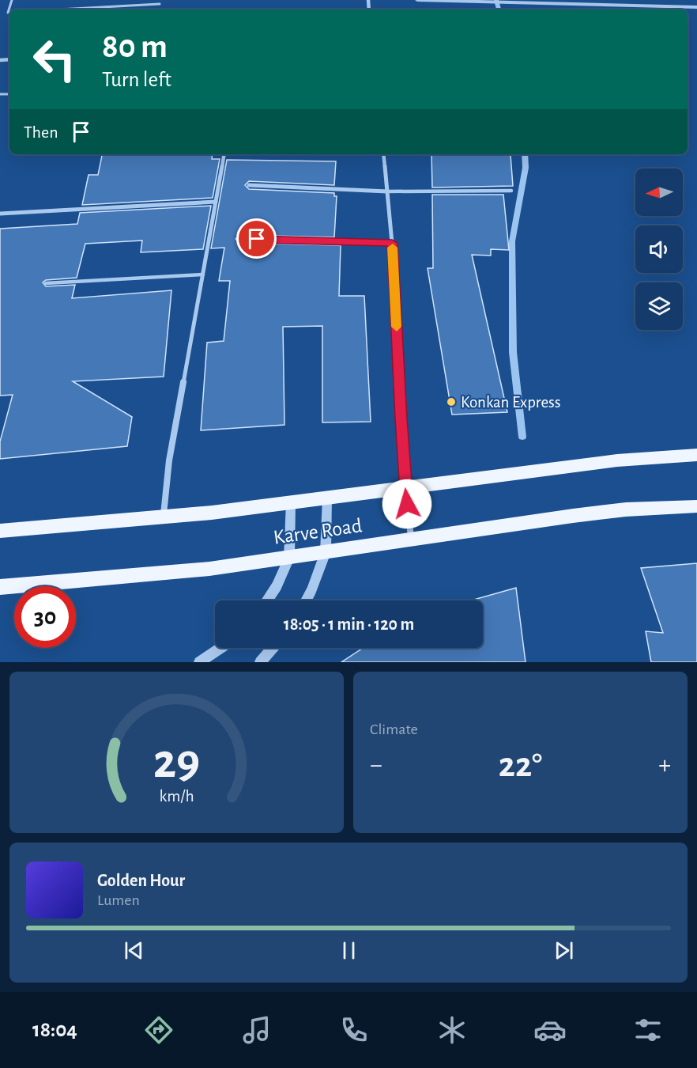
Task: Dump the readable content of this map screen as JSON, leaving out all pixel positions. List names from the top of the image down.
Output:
{
  "streets": {
    "main road": ["Karve Road"]
  },
  "places": ["Konkan Express"],
  "north": "left",
  "page": {
    "turn": ["80 m", "Turn left"],
    "then": "Then",
    "limit": "30",
    "trip": "18:05 · 1 min · 120 m",
    "tile": "Climate",
    "heat": ["−", "22°", "+"],
    "song": ["Golden Hour", "Lumen"],
    "tabs": "18:04",
    "gauge": ["29", "km/h"]
  }
}
